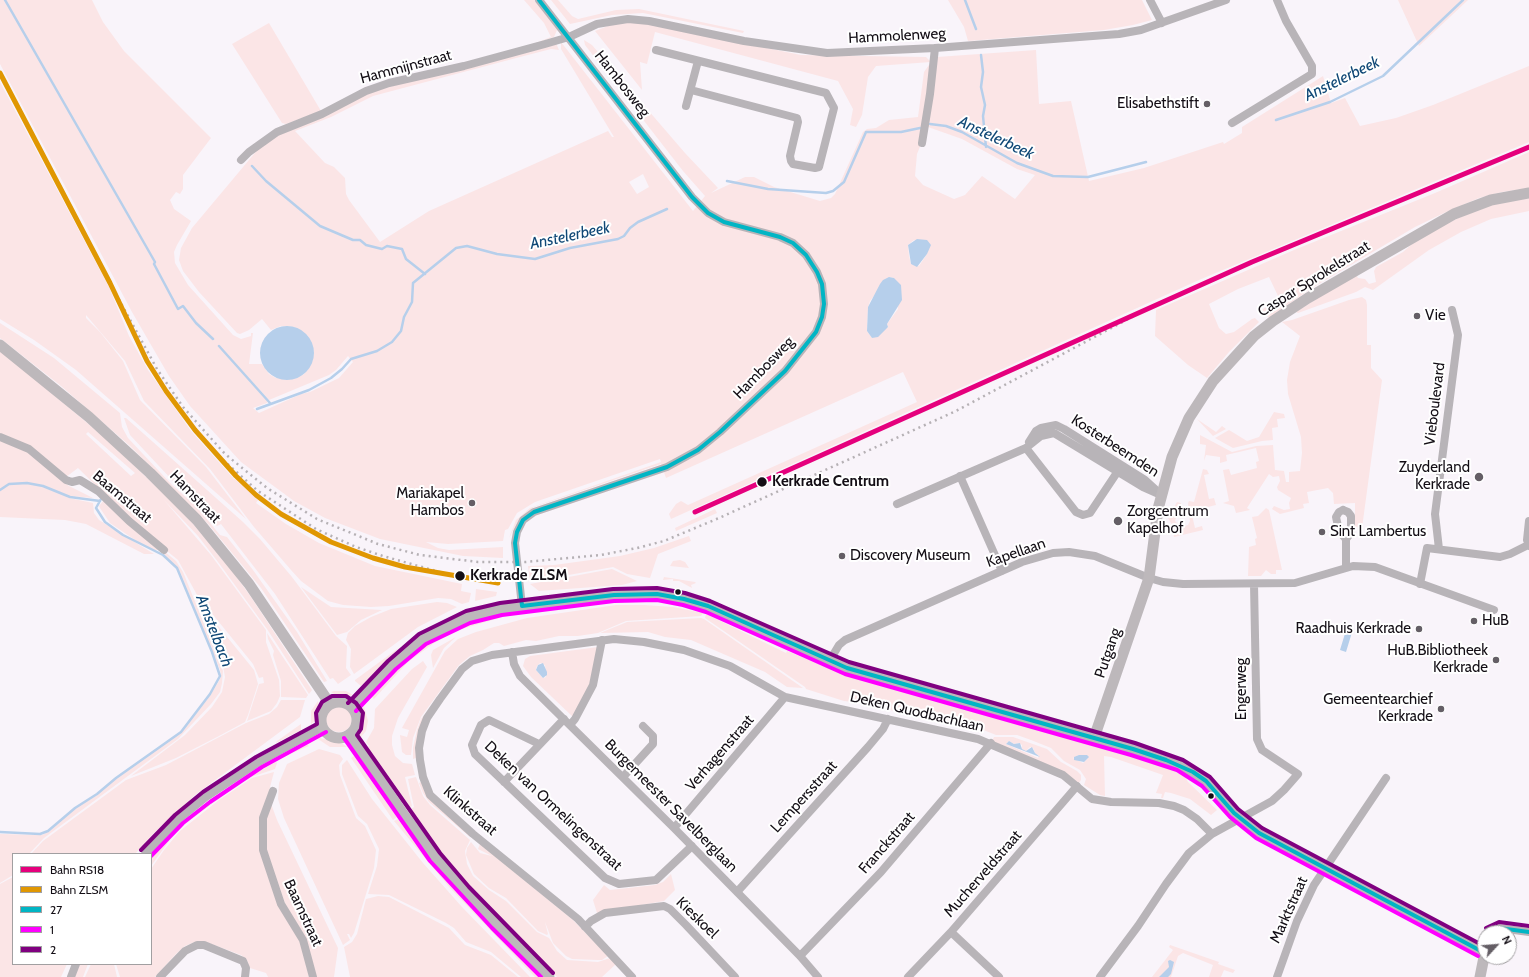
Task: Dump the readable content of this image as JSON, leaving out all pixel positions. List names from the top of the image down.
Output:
{
  "streets": {
    "main road": ["Caspar Sprokelstraat", "Hamstraat", "Putgang"],
    "street": [
      "Hammolenweg",
      "Hammijnstraat",
      "Hambosweg",
      "Vieboulevard",
      "Kosterbeemden",
      "Baamstraat",
      "Kapellaan",
      "Engerweg",
      "Deken Quodbachlaan",
      "Verhagenstraat",
      "Lempersstraat",
      "Deken van Ormelingenstraat",
      "Burgemeester Savelberglaan",
      "Klinkstraat",
      "Franckstraat",
      "Mucherveldstraat",
      "Marktstraat",
      "Kieskoel"
    ]
  },
  "crossings": [
    ["Hammolenweg", "Hammijnstraat"],
    ["Hammolenweg", "Hambosweg"],
    ["Hammijnstraat", "Hambosweg"],
    ["Caspar Sprokelstraat", "Kosterbeemden"],
    ["Caspar Sprokelstraat", "Kapellaan"],
    ["Caspar Sprokelstraat", "Putgang"],
    ["Kapellaan", "Putgang"],
    ["Kapellaan", "Engerweg"],
    ["Deken Quodbachlaan", "Verhagenstraat"],
    ["Deken Quodbachlaan", "Lempersstraat"],
    ["Deken Quodbachlaan", "Burgemeester Savelberglaan"],
    ["Deken Quodbachlaan", "Klinkstraat"],
    ["Deken Quodbachlaan", "Franckstraat"],
    ["Deken Quodbachlaan", "Mucherveldstraat"],
    ["Verhagenstraat", "Burgemeester Savelberglaan"],
    ["Lempersstraat", "Burgemeester Savelberglaan"],
    ["Deken van Ormelingenstraat", "Burgemeester Savelberglaan"],
    ["Burgemeester Savelberglaan", "Klinkstraat"],
    ["Burgemeester Savelberglaan", "Franckstraat"],
    ["Klinkstraat", "Kieskoel"]
  ],
  "water": ["Anstelerbeek", "Amstelbach"],
  "places": [
    "Elisabethstift",
    "Vie",
    "Zuyderland Kerkrade",
    "Kerkrade Centrum",
    "Mariakapel Hambos",
    "Zorgcentrum Kapelhof",
    "Sint Lambertus",
    "Discovery Museum",
    "Kerkrade ZLSM",
    "HuB",
    "Raadhuis Kerkrade",
    "HuB.Bibliotheek Kerkrade",
    "Gemeentearchief Kerkrade"
  ],
  "lines": [
    "transit line 27",
    "rail line ZLSM",
    "rail line RS18",
    "transit line 2",
    "transit line 1"
  ],
  "legend": [
    "Bahn RS18",
    "Bahn ZLSM",
    "27",
    "1",
    "2"
  ],
  "north": "top right"
}
